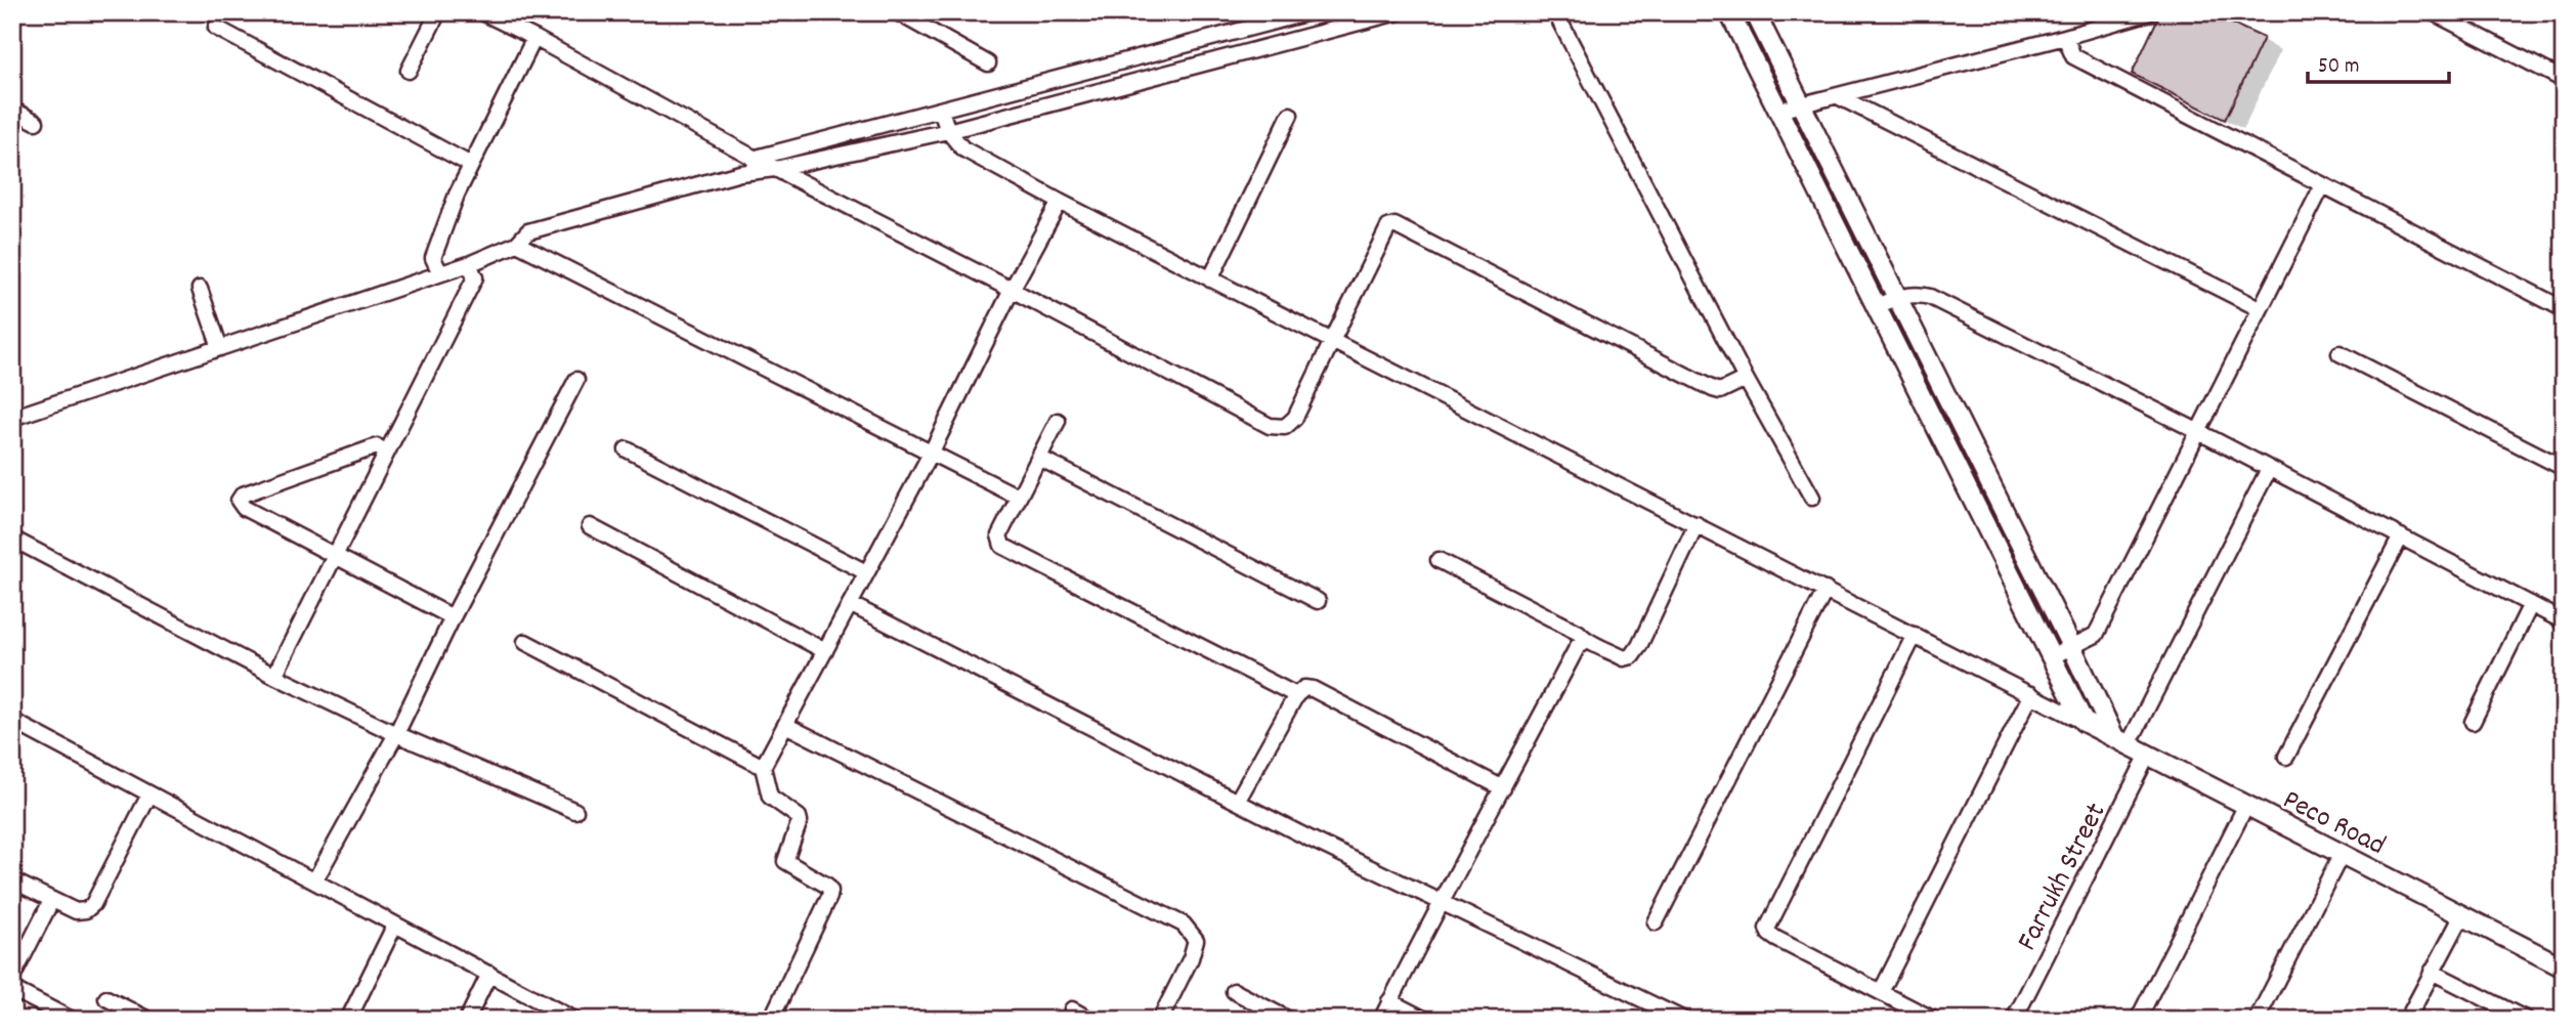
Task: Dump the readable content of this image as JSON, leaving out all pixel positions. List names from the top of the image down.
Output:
{
  "streets": {
    "street": ["Peco Road", "Farrukh Street"]
  },
  "crossings": [
    ["Peco Road", "Farrukh Street"]
  ],
  "scale_bar": "50 m"
}
